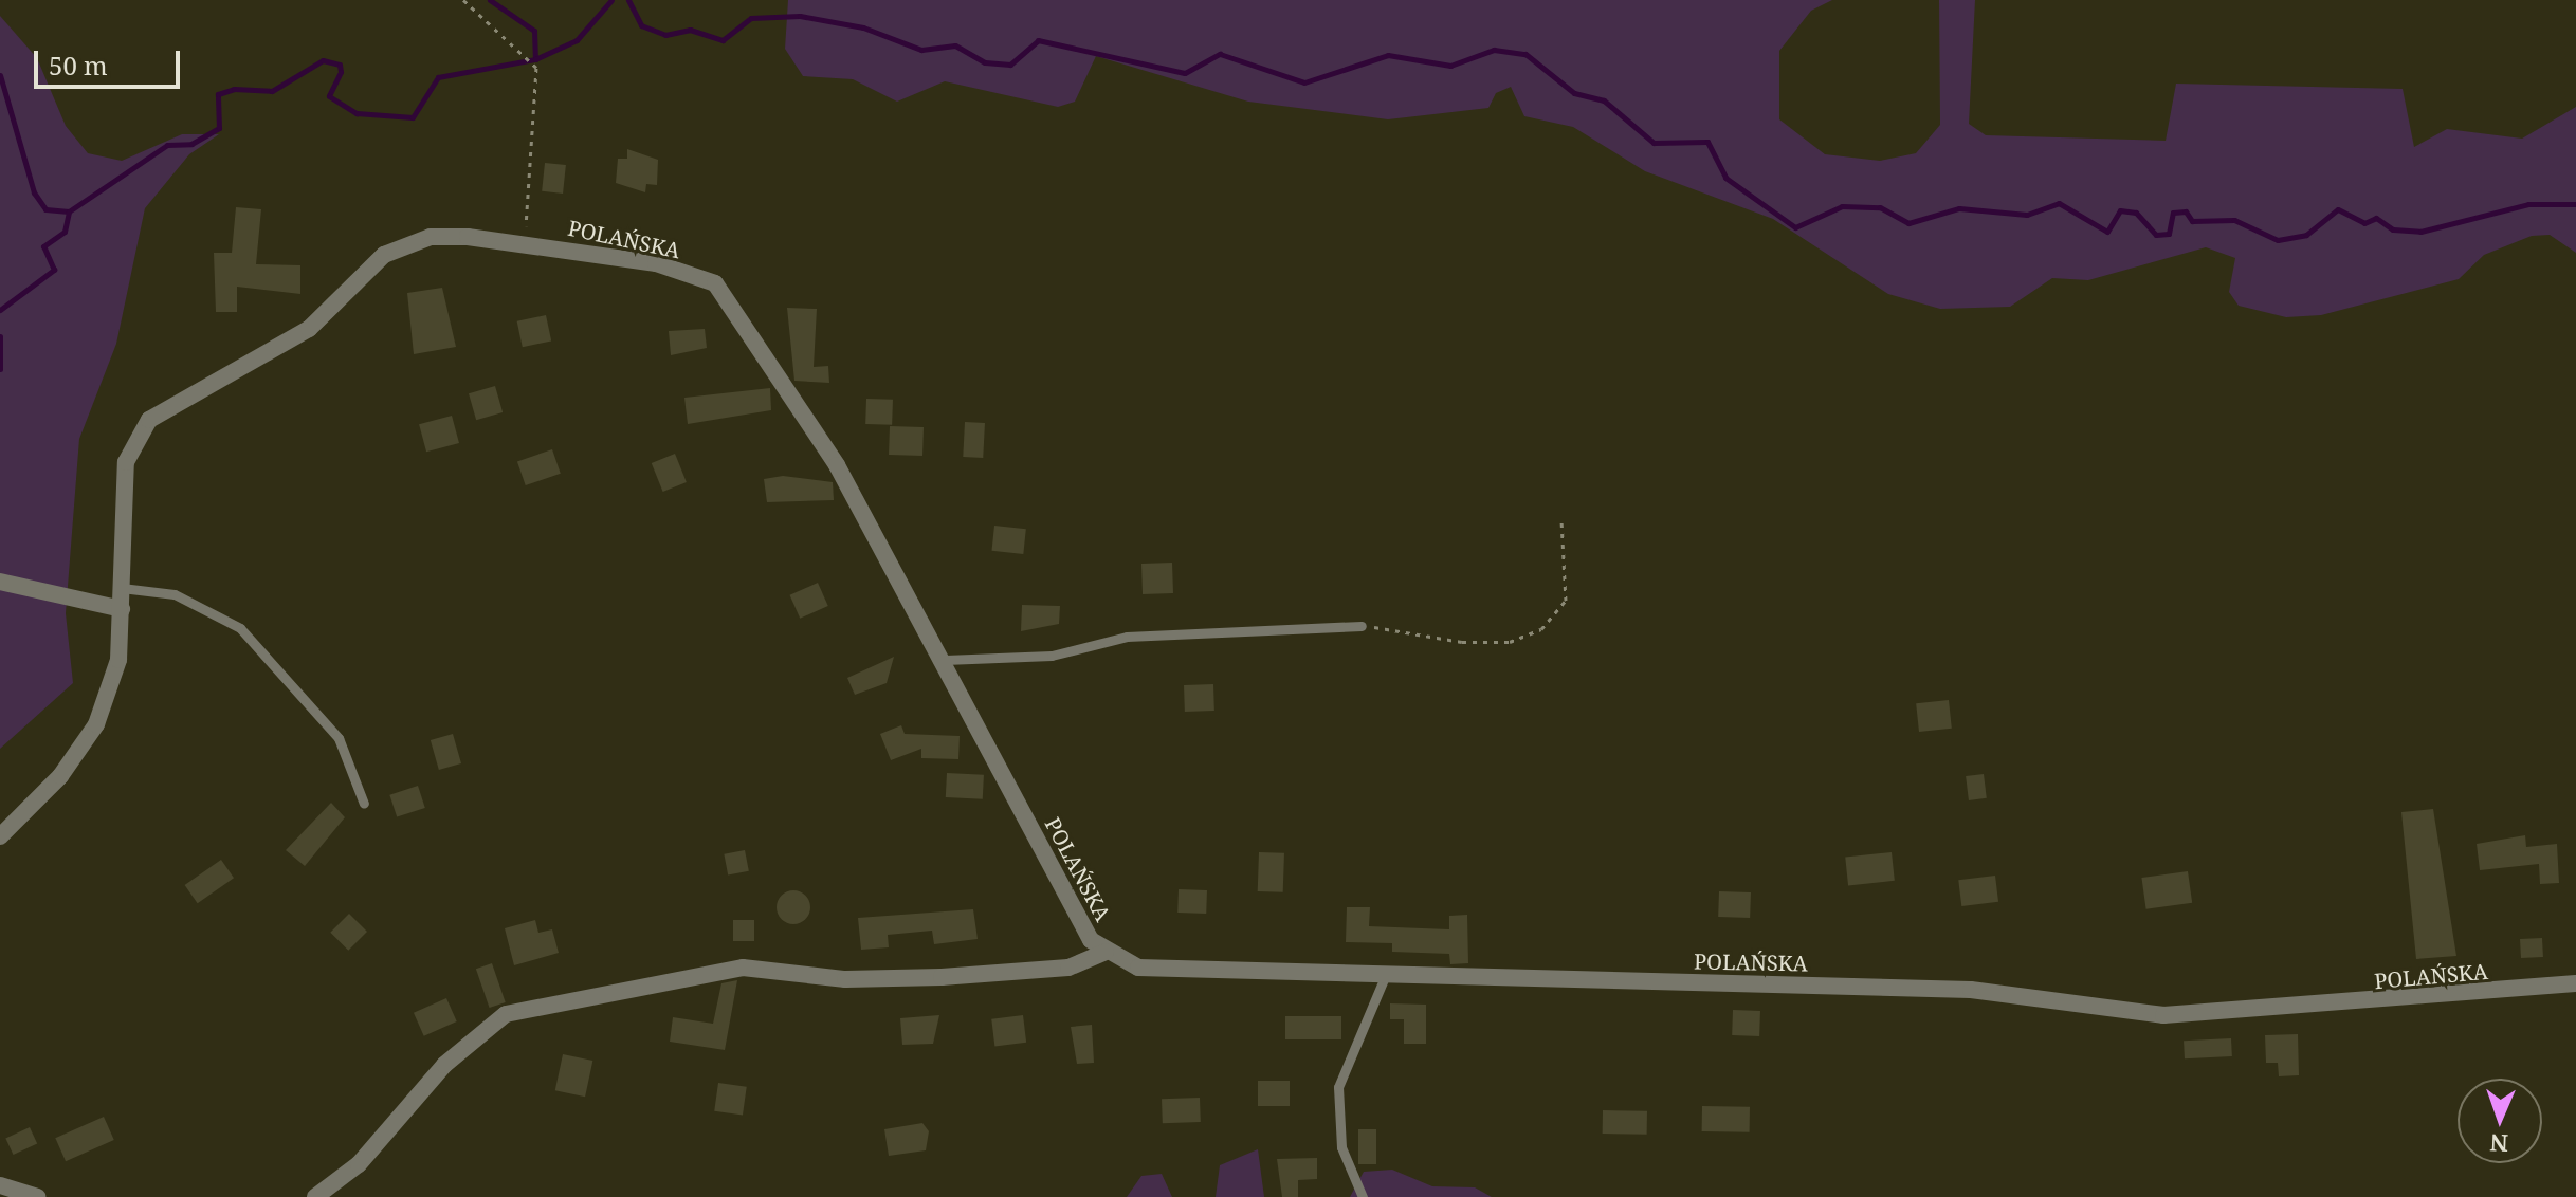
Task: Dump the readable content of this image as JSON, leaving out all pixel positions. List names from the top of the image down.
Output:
{
  "streets": {
    "street": ["POLAŃSKA"]
  },
  "scale_bar": "50 m",
  "north": "bottom"
}
